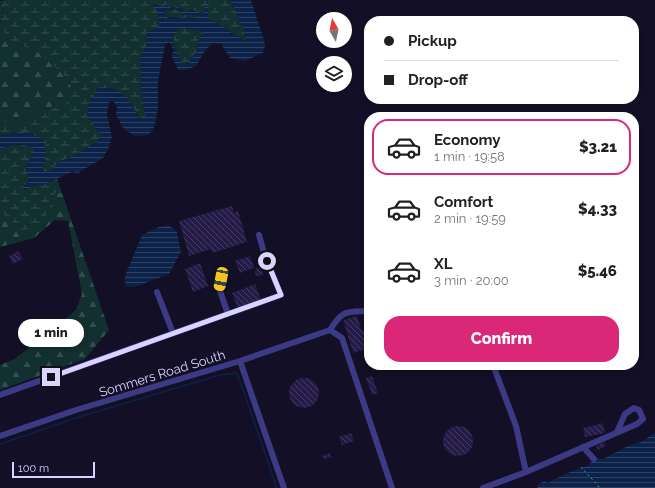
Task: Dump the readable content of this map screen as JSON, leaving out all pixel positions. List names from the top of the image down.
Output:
{
  "streets": {
    "street": ["Sommers Road South"]
  },
  "scale_bar": "100 m",
  "north": "top",
  "page": {
    "banner": ["Pickup", "Drop-off"],
    "list": [
      {
        "name": "Economy",
        "note": "1 min · 19:58",
        "value": "$3.21"
      },
      {
        "name": "Comfort",
        "note": "2 min · 19:59",
        "value": "$4.33"
      },
      {
        "name": "XL",
        "note": "3 min · 20:00",
        "value": "$5.46"
      }
    ],
    "buttons": "Confirm",
    "bubble": "1 min",
    "scale": "100 m"
  }
}
